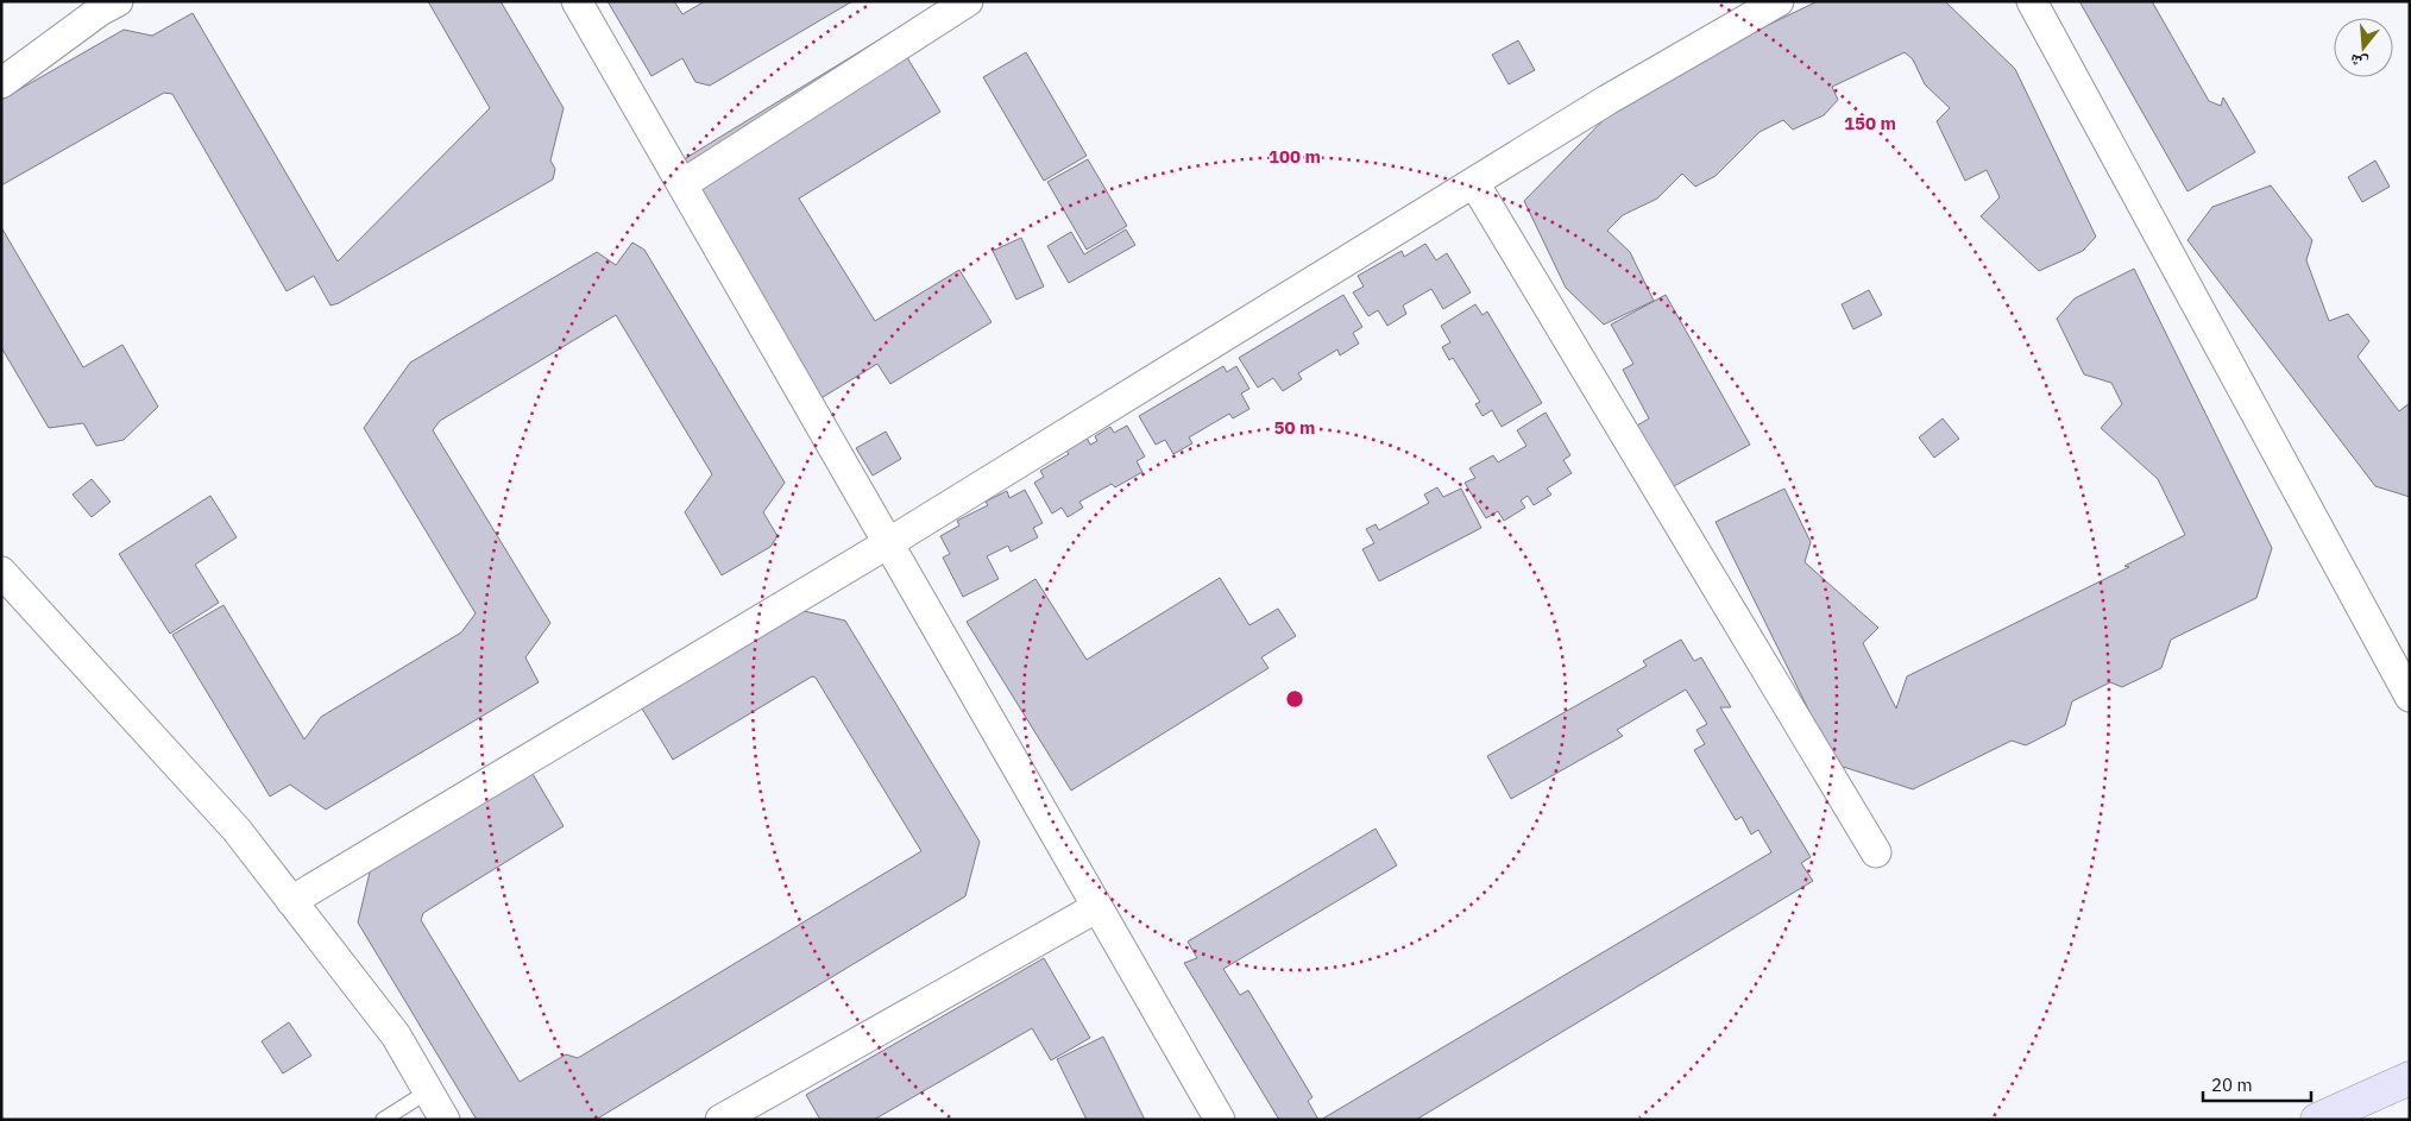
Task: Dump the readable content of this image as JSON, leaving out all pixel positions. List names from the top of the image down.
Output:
{
  "scale_bar": "20 m",
  "north": "bottom",
  "rings": ["150 m", "100 m", "50 m"]
}
